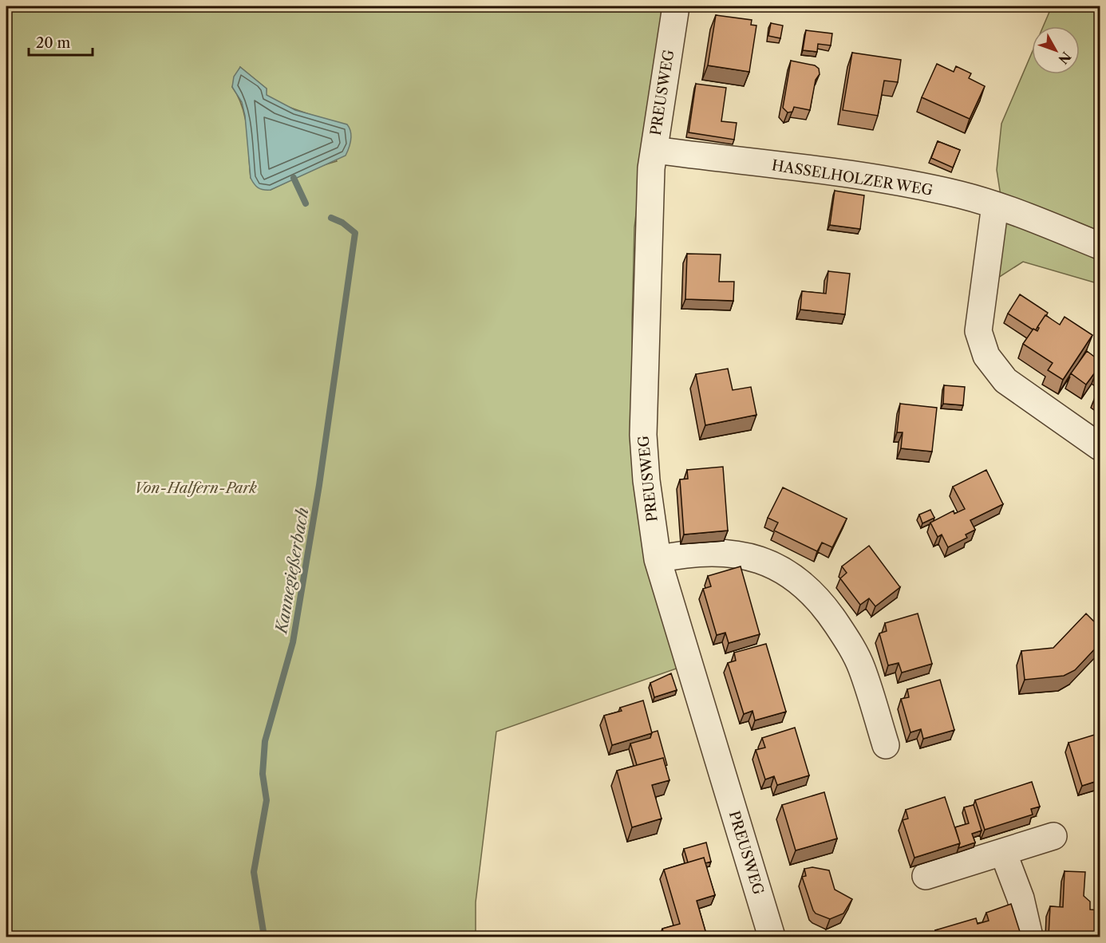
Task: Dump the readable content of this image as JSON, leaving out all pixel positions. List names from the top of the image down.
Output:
{
  "streets": {
    "street": ["PREUSWEG", "HASSELHOLZER WEG"]
  },
  "crossings": [
    ["PREUSWEG", "HASSELHOLZER WEG"]
  ],
  "water": ["Kannegießerbach"],
  "parks": ["Von-Halfern-Park"],
  "scale_bar": "20 m",
  "north": "bottom right"
}
